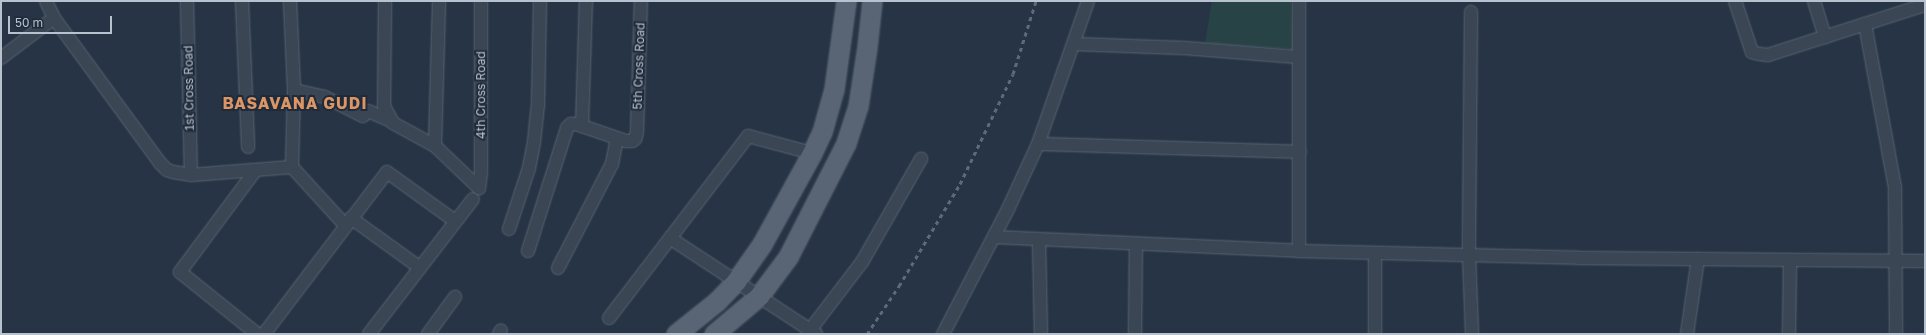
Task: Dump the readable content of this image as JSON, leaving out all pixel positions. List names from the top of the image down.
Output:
{
  "streets": {
    "street": ["5th Cross Road", "1st Cross Road", "4th Cross Road"]
  },
  "districts": ["BASAVANA GUDI"],
  "scale_bar": "50 m"
}
